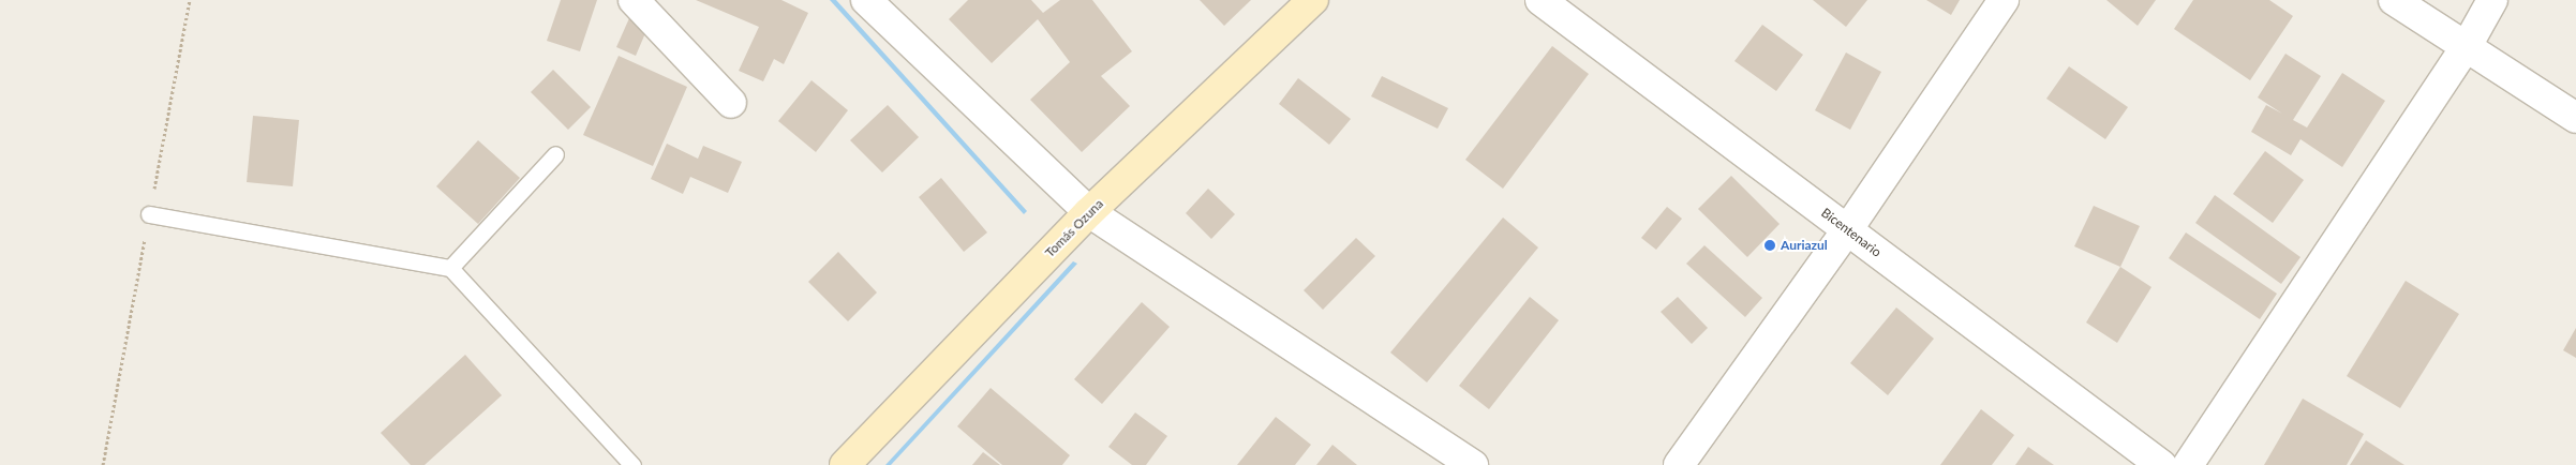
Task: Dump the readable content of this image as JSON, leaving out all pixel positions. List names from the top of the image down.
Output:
{
  "streets": {
    "street": ["Tomás Ozuna", "Bicentenario"]
  },
  "places": ["Auriazul"]
}
